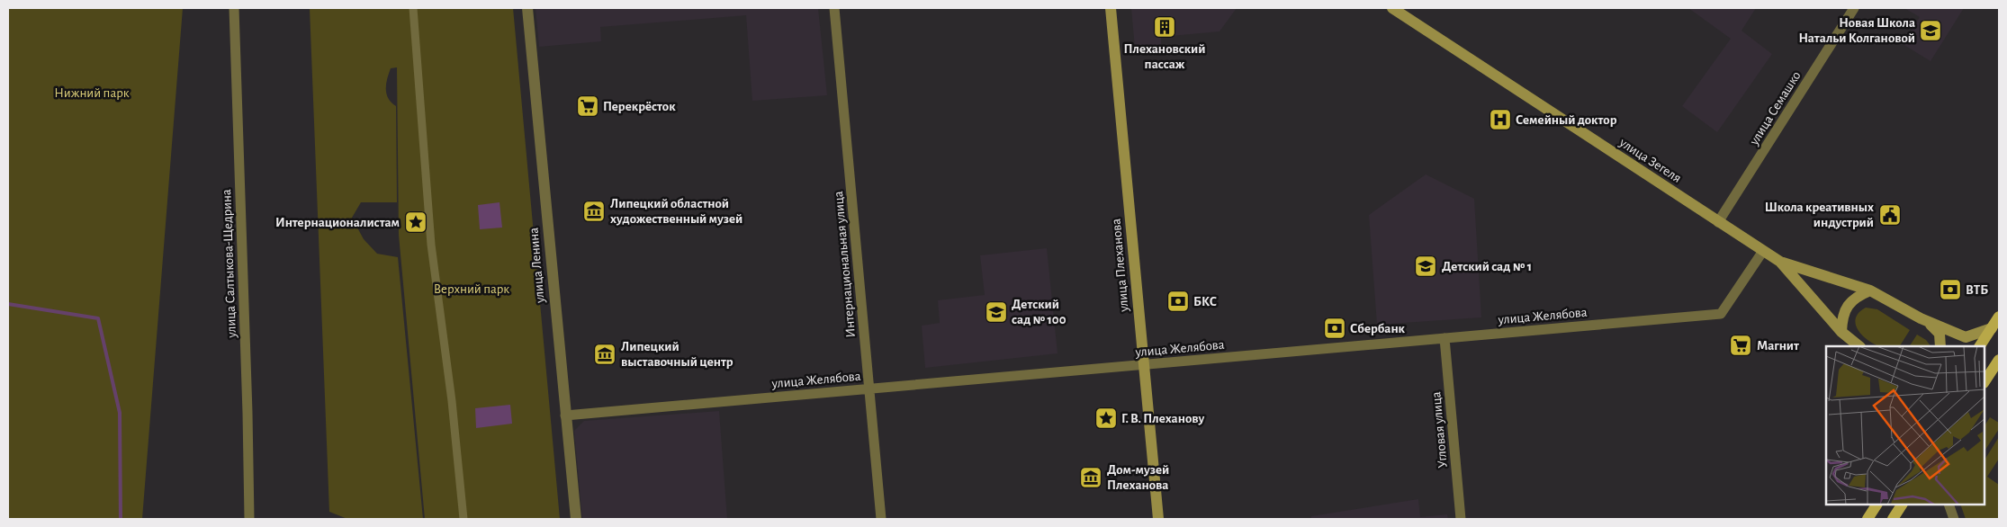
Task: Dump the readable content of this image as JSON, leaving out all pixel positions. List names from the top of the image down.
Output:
{
  "streets": {
    "main road": ["улица Зегеля", "улица Плеханова"],
    "street": [
      "улица Семашко",
      "улица Салтыкова-Щедрина",
      "Интернациональная улица",
      "улица Ленина",
      "улица Желябова",
      "Угловая улица"
    ]
  },
  "crossings": [
    ["улица Семашко", "улица Зегеля"],
    ["улица Зегеля", "улица Желябова"],
    ["Интернациональная улица", "улица Желябова"],
    ["улица Ленина", "улица Желябова"],
    ["улица Плеханова", "улица Желябова"],
    ["улица Желябова", "Угловая улица"]
  ],
  "parks": ["Нижний парк", "Верхний парк"],
  "places": {
    "building": ["Плехановский пассаж"],
    "school or university": ["Новая Школа Натальи Колгановой", "Детский сад № 1", "Детский сад № 100"],
    "supermarket": ["Перекрёсток", "Магнит"],
    "hospital": ["Семейный доктор"],
    "museum": ["Липецкий областной художественный музей", "Липецкий выставочный центр", "Дом-музей Плеханова"],
    "public building": ["Школа креативных индустрий"],
    "place": ["Интернационалистам", "Г. В. Плеханову"],
    "bank": ["ВТБ", "БКС", "Сбербанк"]
  }
}
